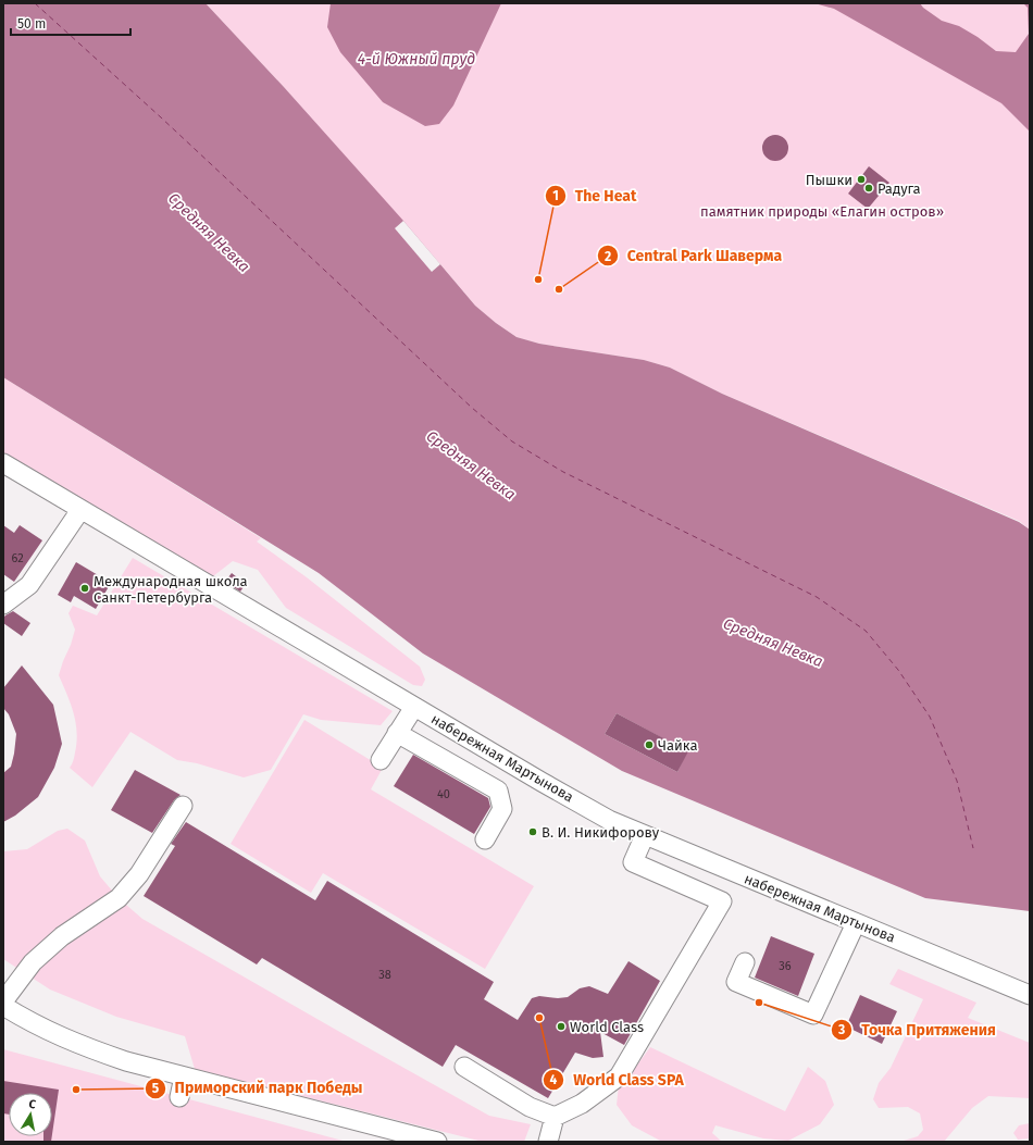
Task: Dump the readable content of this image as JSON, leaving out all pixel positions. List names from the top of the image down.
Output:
{
  "streets": {
    "street": ["набережная Мартынова"]
  },
  "water": ["4-й Южный пруд", "Средняя Невка"],
  "parks": ["памятник природы «Елагин остров»"],
  "places": [
    "Пышки",
    "Радуга",
    "The Heat",
    "Central Park Шаверма",
    "Международная школа Санкт-Петербурга",
    "Чайка",
    "В. И. Никифорову",
    "Точка Притяжения",
    "World Class SPA",
    "World Class",
    "Приморский парк Победы"
  ],
  "house_numbers": [
    "62",
    "40",
    "36",
    "38"
  ],
  "scale_bar": "50 m",
  "north": "top"
}
